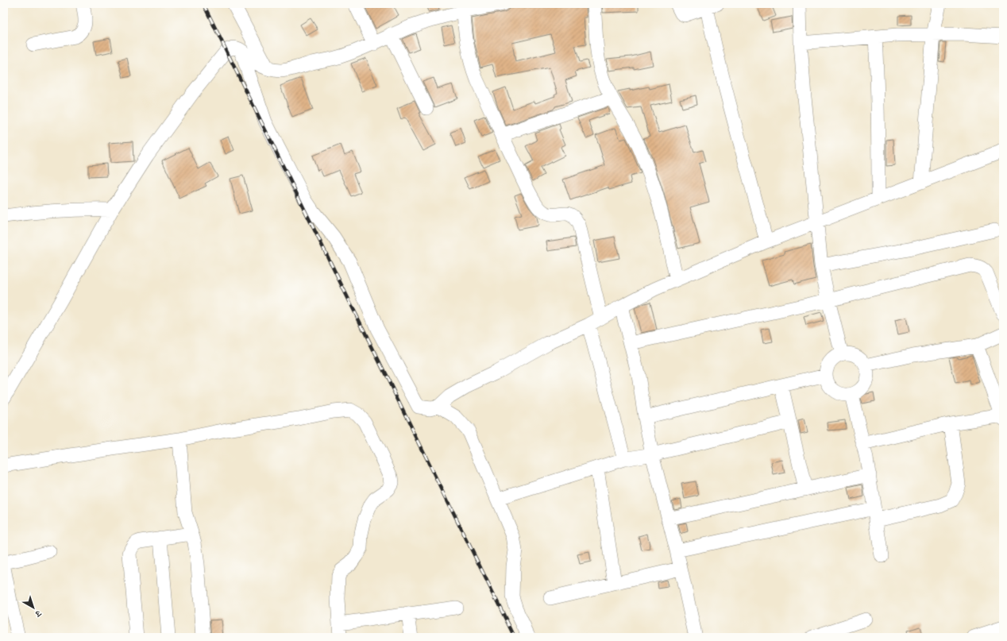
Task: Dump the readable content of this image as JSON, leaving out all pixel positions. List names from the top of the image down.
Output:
{
  "north": "bottom right"
}
